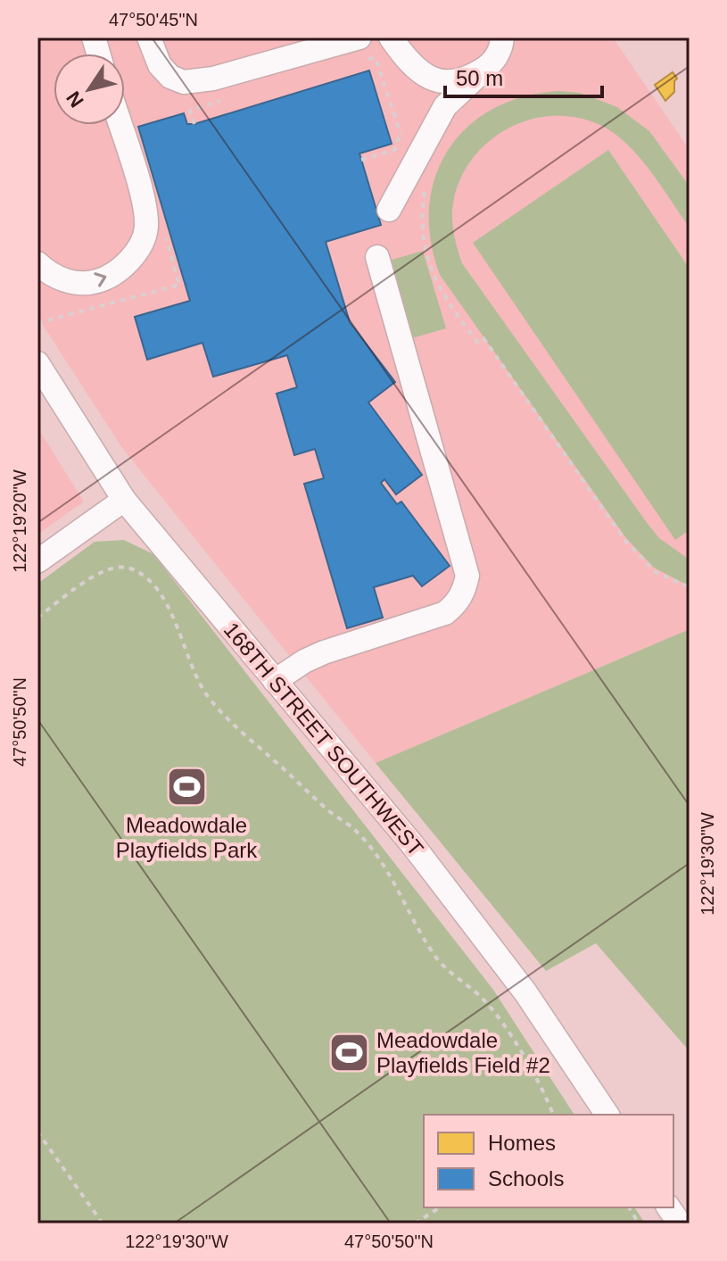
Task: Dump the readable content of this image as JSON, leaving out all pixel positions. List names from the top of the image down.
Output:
{
  "streets": {
    "street": ["168TH STREET SOUTHWEST"]
  },
  "places": {
    "sports": ["Meadowdale Playfields Park", "Meadowdale Playfields Field #2"]
  },
  "legend": ["Homes", "Schools"],
  "scale_bar": "50 m",
  "north": "bottom left",
  "coordinates": [
    "47°50'45\"N",
    "122°19'20\"W",
    "47°50'50\"N",
    "122°19'30\"W"
  ]
}
